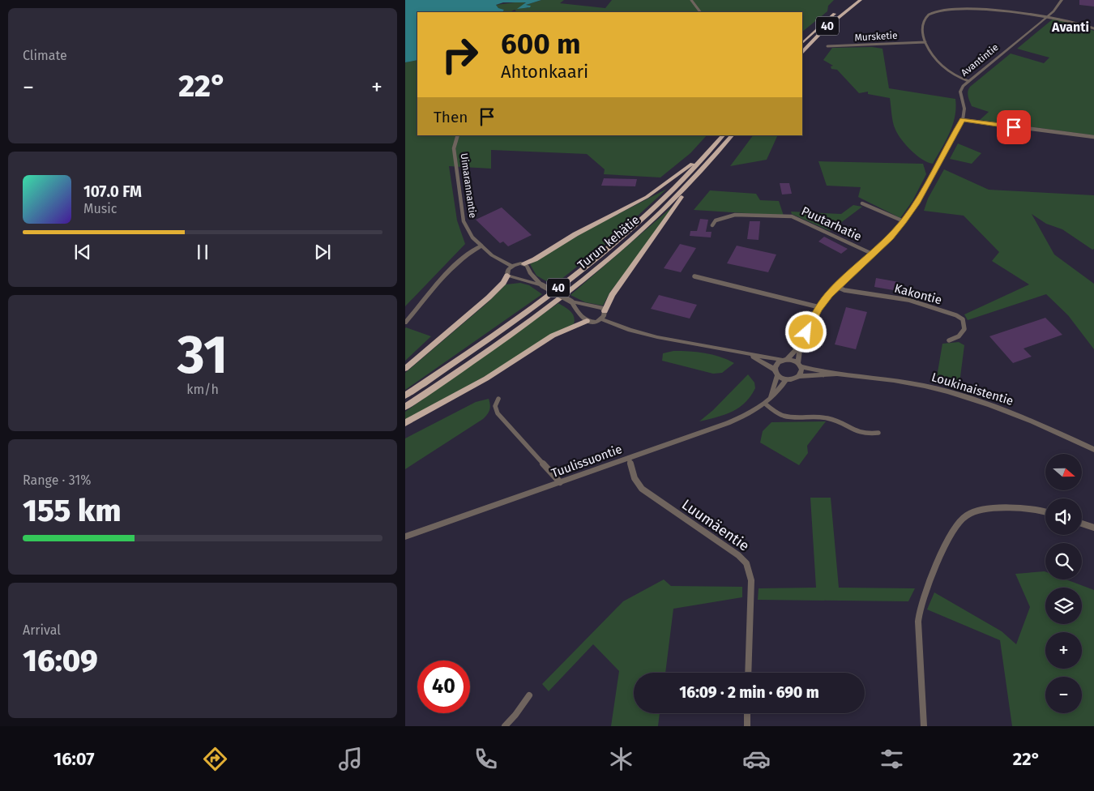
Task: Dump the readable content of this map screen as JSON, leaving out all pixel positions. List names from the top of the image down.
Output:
{
  "streets": {
    "highway": ["40", "Turun kehätie"],
    "street": [
      "Mursketie",
      "Avantintie",
      "Uimarannantie",
      "Puutarhatie",
      "Kakontie",
      "Loukinaistentie",
      "Tuulissuontie",
      "Luumäentie"
    ]
  },
  "crossings": [
    ["Loukinaistentie", "Tuulissuontie"],
    ["Tuulissuontie", "Luumäentie"]
  ],
  "districts": ["Avanti"],
  "north": "right",
  "page": {
    "tile": [
      "Climate",
      ["31", "km/h"],
      ["Range · 31%", "155 km"],
      ["Arrival", "16:09"]
    ],
    "turn": ["600 m", "Ahtonkaari"],
    "heat": ["−", "22°", "+"],
    "then": "Then",
    "song": ["107.0 FM", "Music"],
    "map_buttons": ["+", "−"],
    "limit": "40",
    "trip": "16:09 · 2 min · 690 m",
    "tabs": ["16:07", "22°"]
  }
}
